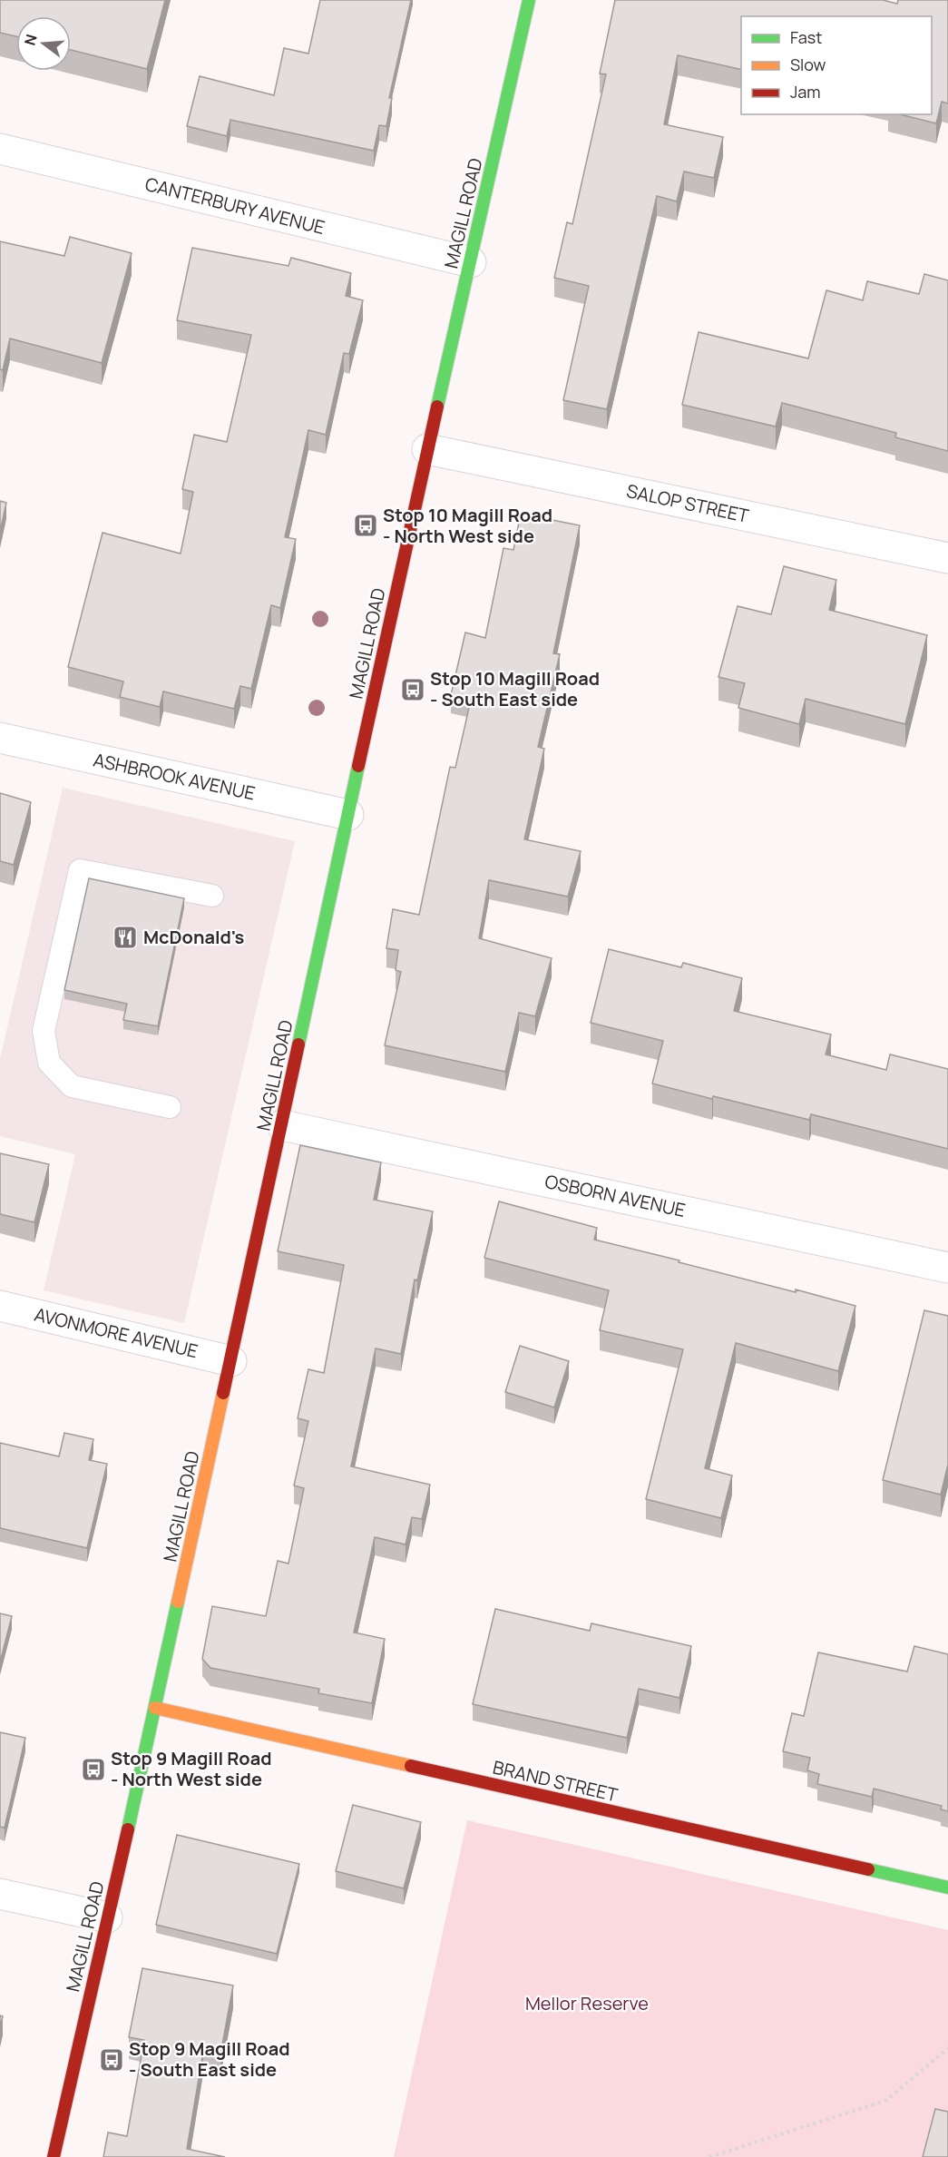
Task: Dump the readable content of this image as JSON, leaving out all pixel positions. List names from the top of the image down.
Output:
{
  "streets": {
    "main road": ["MAGILL ROAD", "BRAND STREET"],
    "street": [
      "CANTERBURY AVENUE",
      "SALOP STREET",
      "ASHBROOK AVENUE",
      "OSBORN AVENUE",
      "AVONMORE AVENUE"
    ]
  },
  "crossings": [
    ["CANTERBURY AVENUE", "MAGILL ROAD"],
    ["MAGILL ROAD", "SALOP STREET"],
    ["MAGILL ROAD", "ASHBROOK AVENUE"],
    ["MAGILL ROAD", "OSBORN AVENUE"],
    ["MAGILL ROAD", "AVONMORE AVENUE"],
    ["MAGILL ROAD", "BRAND STREET"]
  ],
  "parks": ["Mellor Reserve"],
  "places": {
    "bus stop": [
      "Stop 10 Magill Road - North West side",
      "Stop 10 Magill Road - South East side",
      "Stop 9 Magill Road - North West side",
      "Stop 9 Magill Road - South East side"
    ],
    "restaurant": ["McDonald's"]
  },
  "legend": ["Fast", "Slow", "Jam"],
  "north": "left"
}
